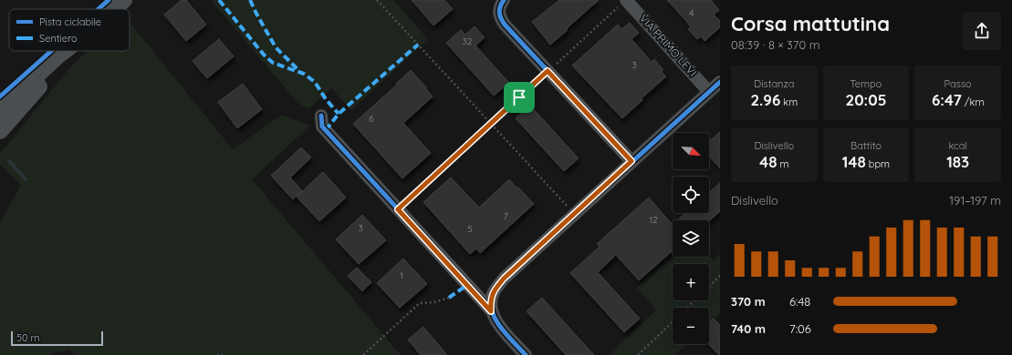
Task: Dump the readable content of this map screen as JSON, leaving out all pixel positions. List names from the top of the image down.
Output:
{
  "streets": {
    "street": ["VIA PRIMO LEVI"]
  },
  "house_numbers": [
    "4",
    "32",
    "3",
    "6",
    "7",
    "12",
    "3",
    "5",
    "1"
  ],
  "legend": ["Pista ciclabile", "Sentiero"],
  "scale_bar": "50 m",
  "north": "bottom right",
  "page": {
    "heading": ["Corsa mattutina", "08:39 · 8 × 370 m"],
    "stats": [
      ["Distanza", "2.96 km"],
      ["Tempo", "20:05"],
      ["Passo", "6:47 /km"],
      ["Dislivello", "48 m"],
      ["Battito", "148 bpm"],
      ["kcal", "183"]
    ],
    "map_buttons": ["+", "−"],
    "chart": ["Dislivello", "191–197 m"],
    "list": [
      {
        "name": "370 m",
        "note": "6:48"
      },
      {
        "name": "740 m",
        "note": "7:06"
      }
    ],
    "scale": "50 m"
  }
}
